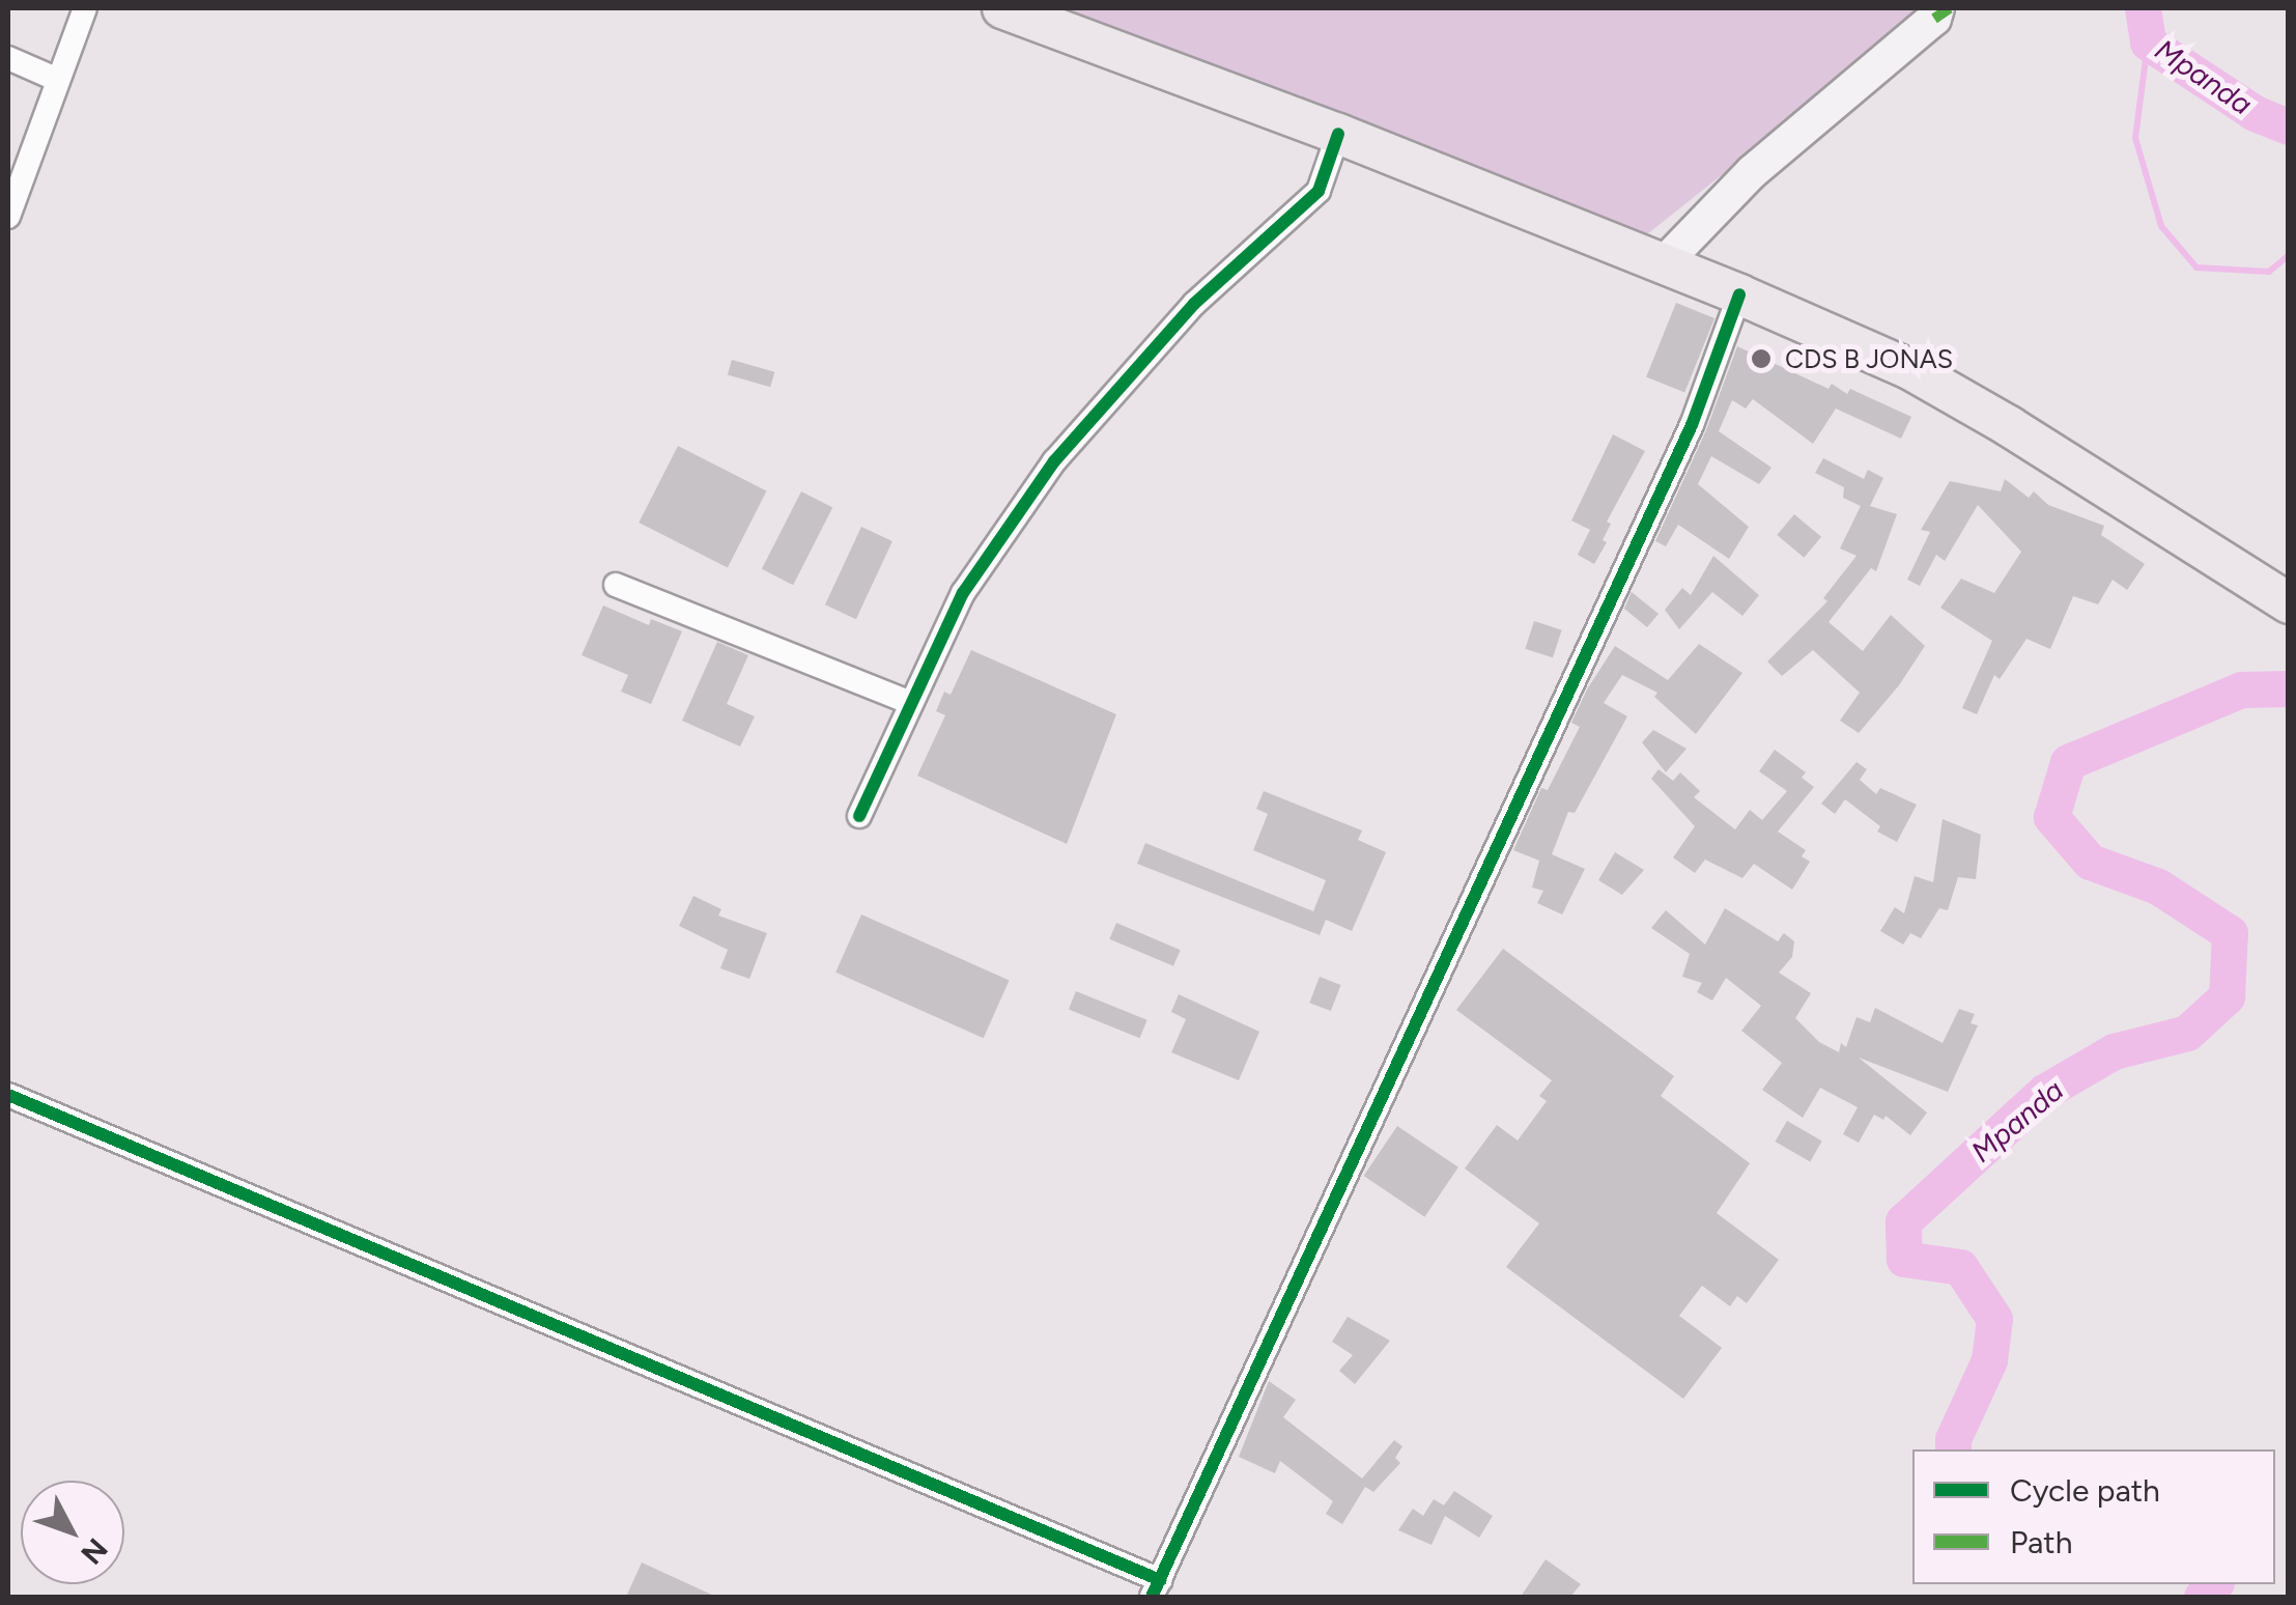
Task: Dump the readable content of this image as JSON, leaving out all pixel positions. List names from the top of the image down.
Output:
{
  "water": ["Mpanda"],
  "places": ["CDS B JONAS"],
  "legend": ["Cycle path", "Path"],
  "north": "bottom right"
}
